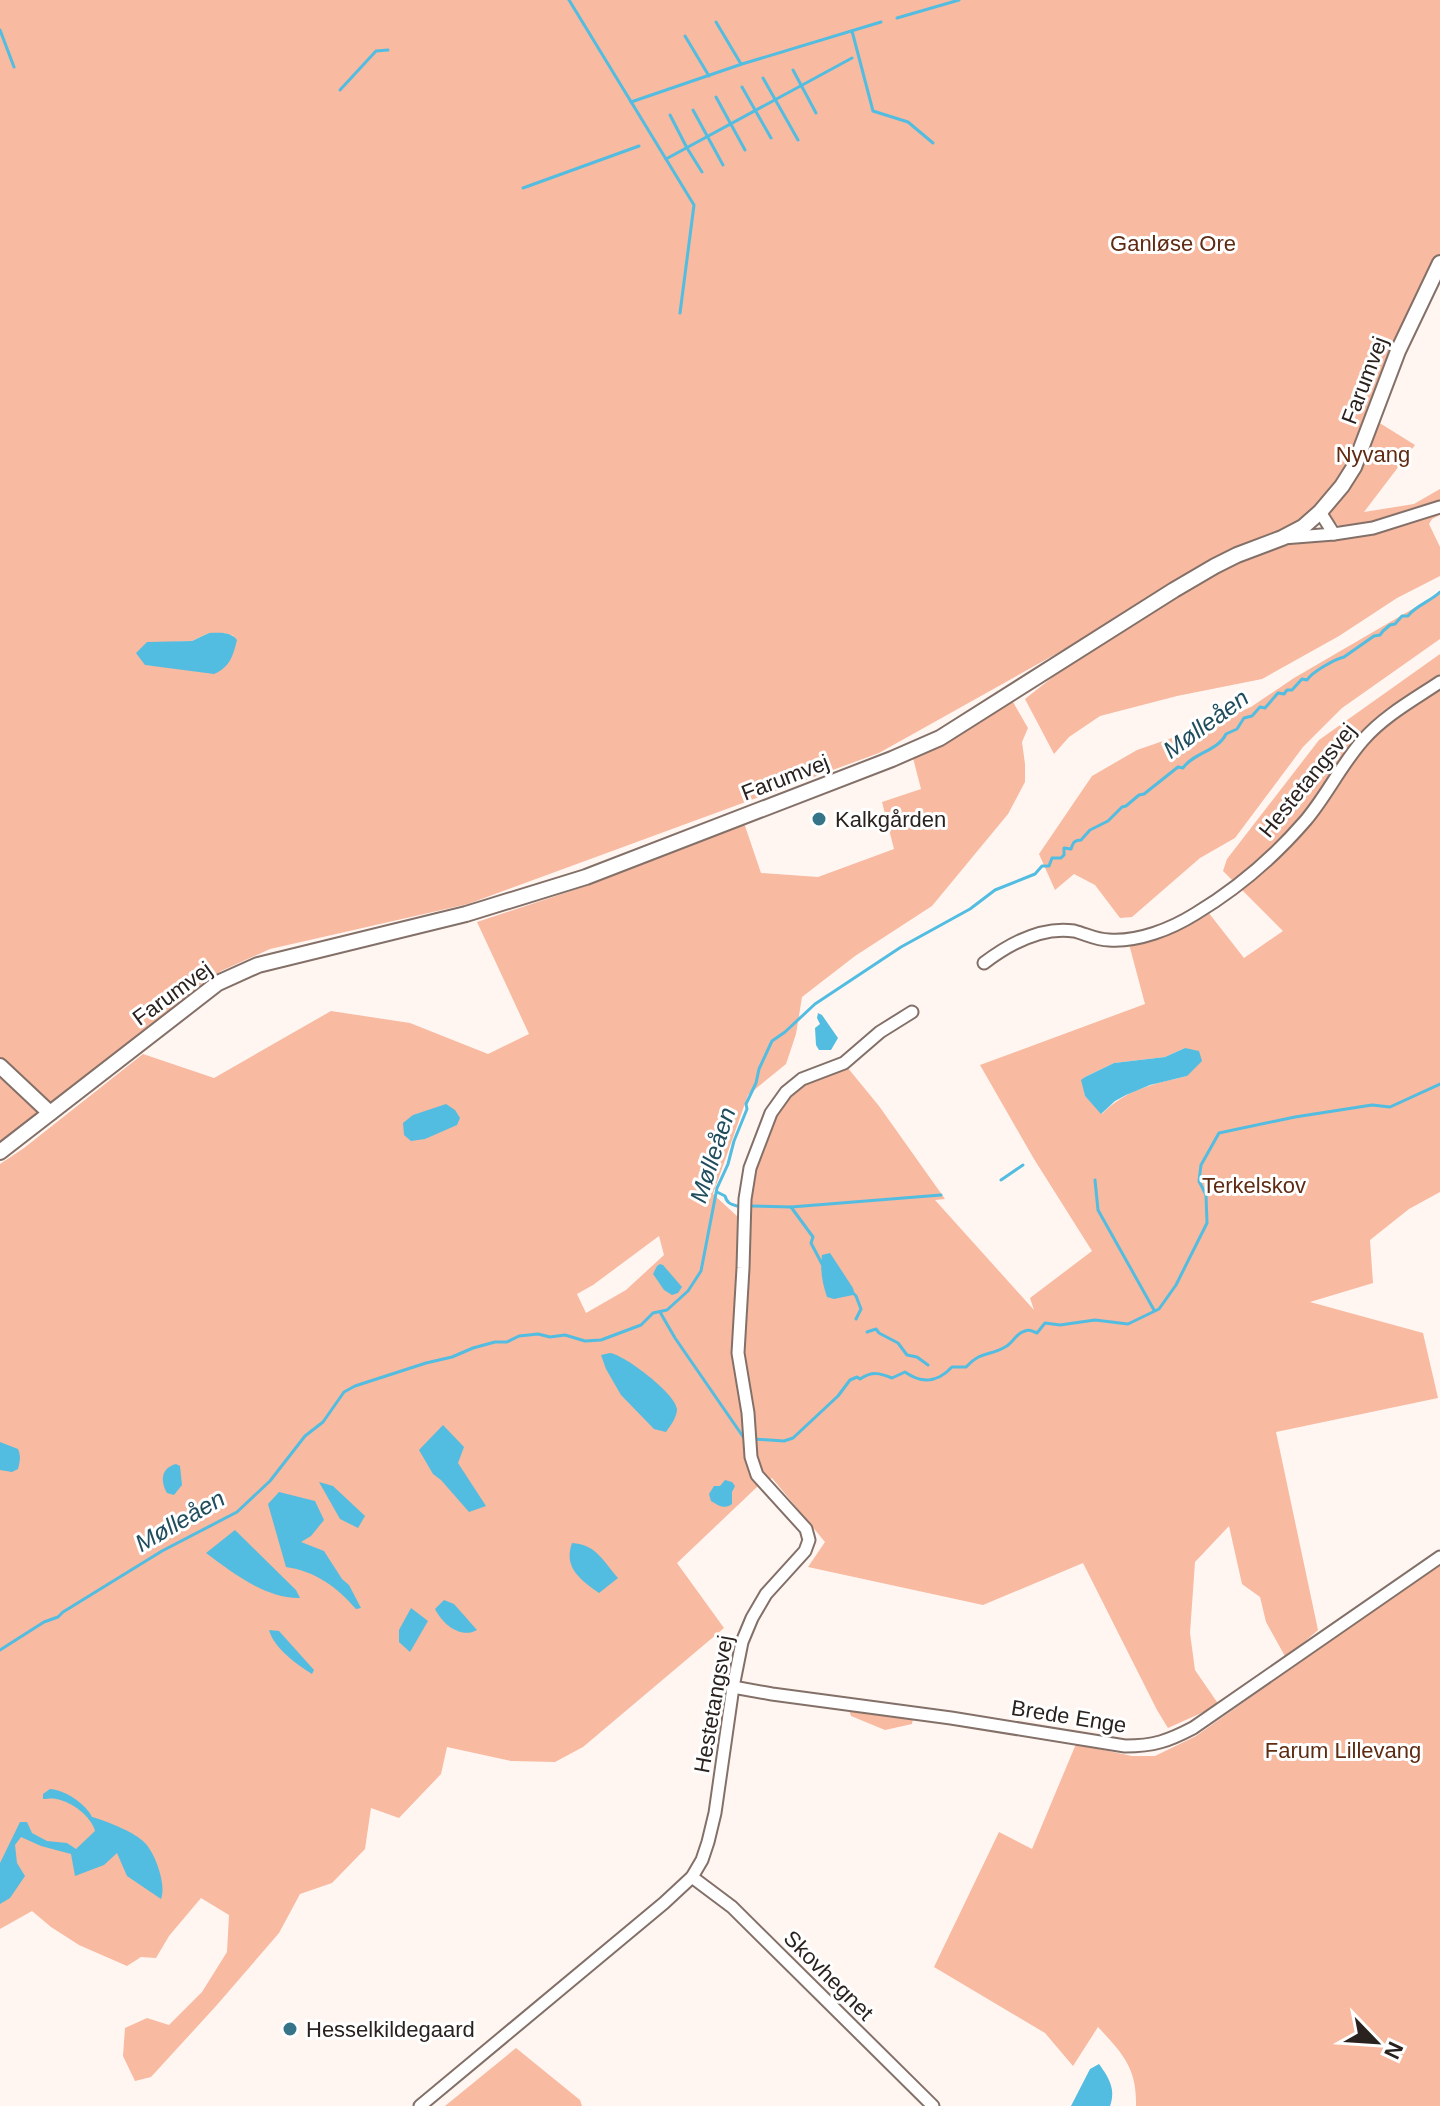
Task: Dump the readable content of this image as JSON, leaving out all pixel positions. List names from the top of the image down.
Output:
{
  "streets": {
    "street": [
      "Farumvej",
      "Hestetangsvej",
      "Brede Enge",
      "Skovhegnet"
    ]
  },
  "crossings": [
    ["Hestetangsvej", "Brede Enge"],
    ["Hestetangsvej", "Skovhegnet"]
  ],
  "water": ["Mølleåen"],
  "parks": [
    "Ganløse Ore",
    "Nyvang",
    "Terkelskov",
    "Farum Lillevang"
  ],
  "places": ["Kalkgården", "Hesselkildegaard"],
  "north": "bottom right"
}
